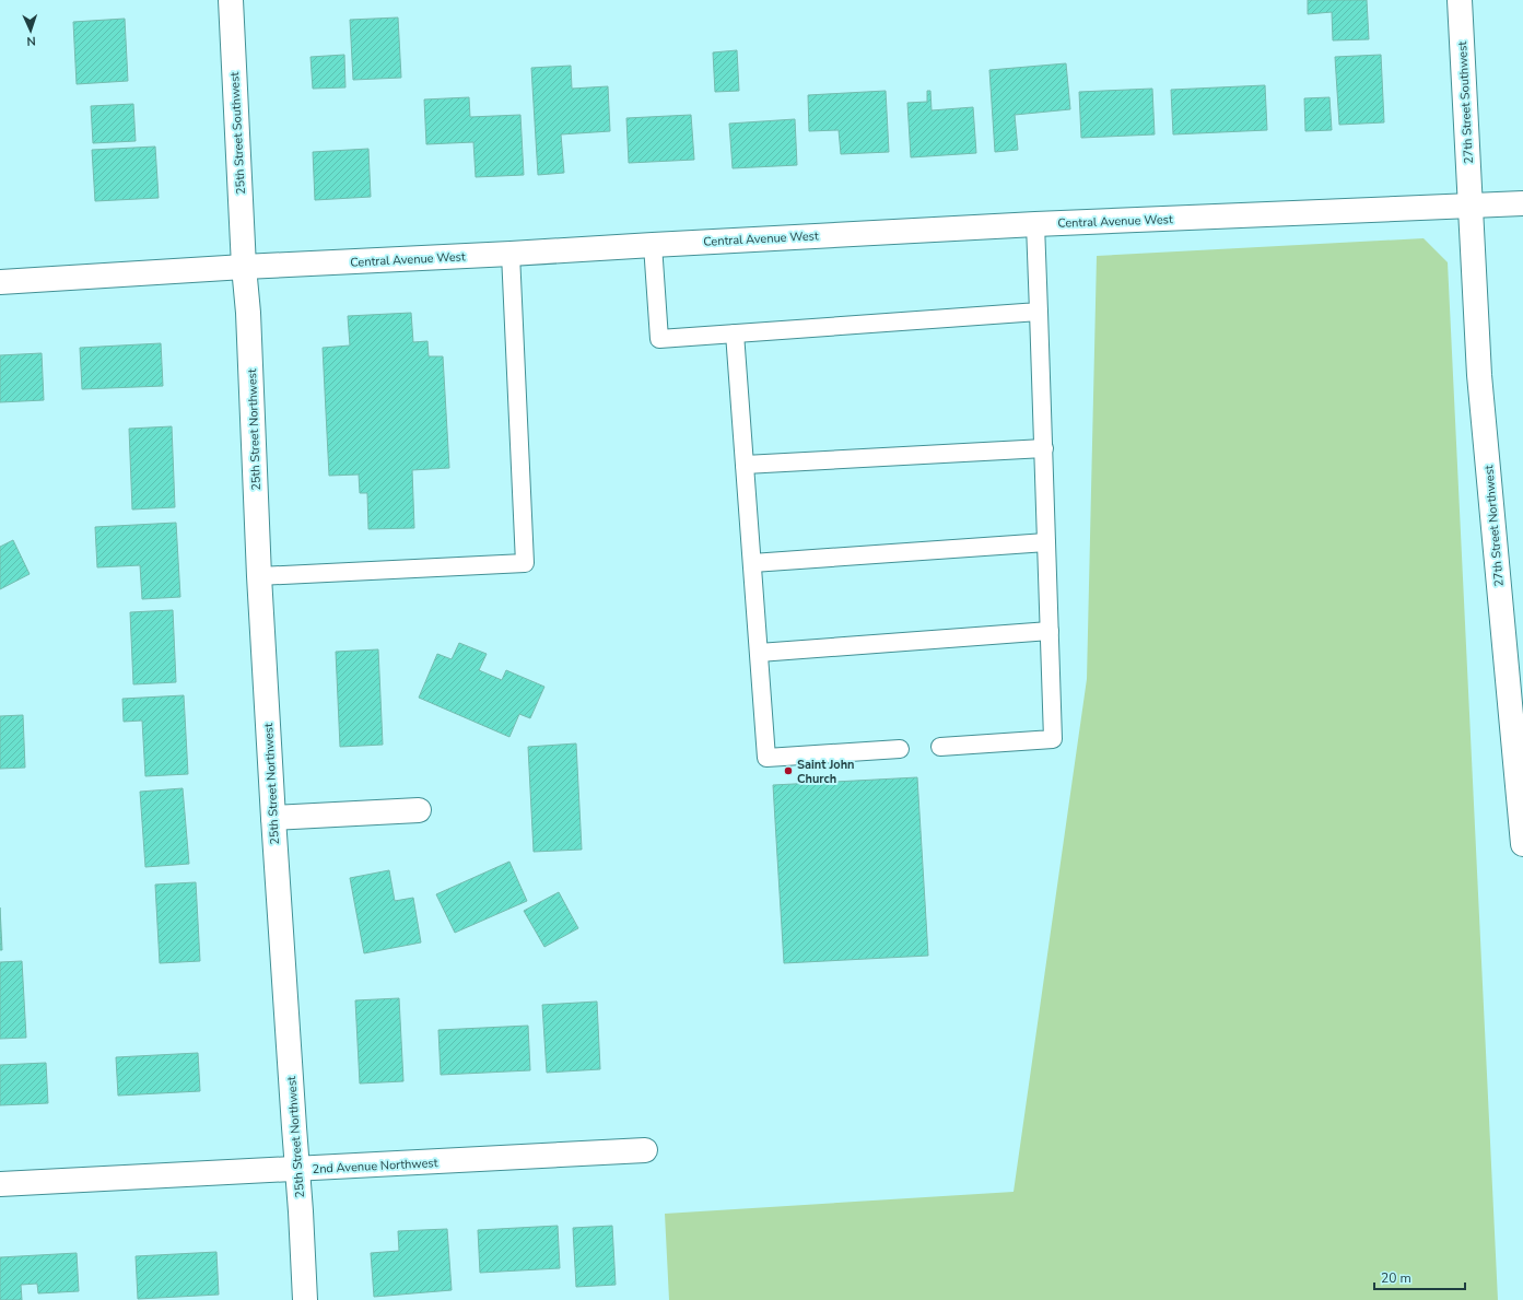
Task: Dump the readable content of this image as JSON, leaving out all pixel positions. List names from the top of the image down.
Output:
{
  "streets": {
    "street": [
      "27th Street Southwest",
      "25th Street Southwest",
      "Central Avenue West",
      "25th Street Northwest",
      "27th Street Northwest",
      "2nd Avenue Northwest"
    ]
  },
  "crossings": [
    ["27th Street Southwest", "Central Avenue West"],
    ["27th Street Southwest", "27th Street Northwest"],
    ["25th Street Southwest", "Central Avenue West"],
    ["25th Street Southwest", "25th Street Northwest"],
    ["Central Avenue West", "25th Street Northwest"],
    ["Central Avenue West", "27th Street Northwest"],
    ["25th Street Northwest", "2nd Avenue Northwest"]
  ],
  "places": ["Saint John Church"],
  "scale_bar": "20 m",
  "north": "bottom"
}
